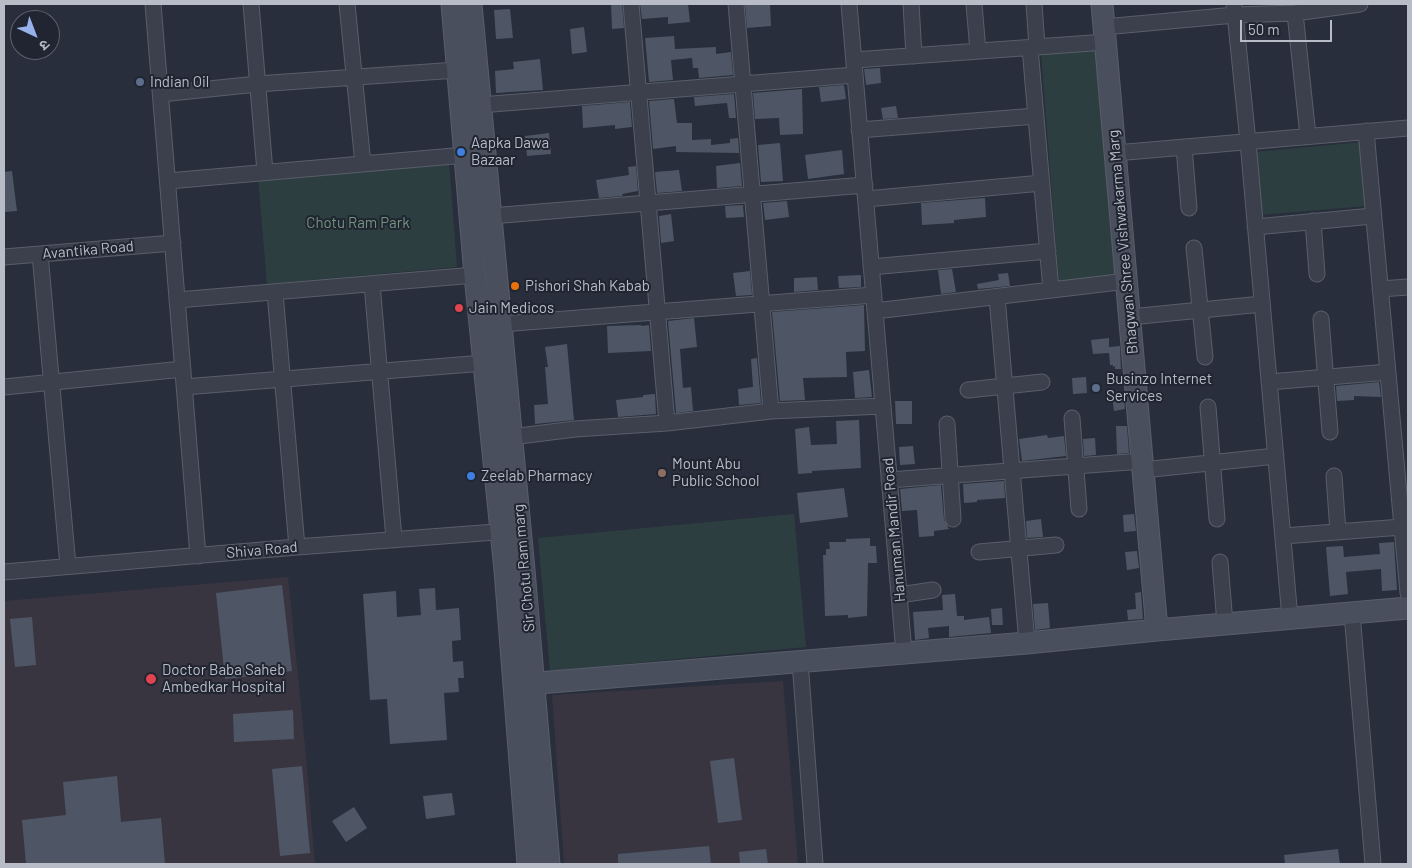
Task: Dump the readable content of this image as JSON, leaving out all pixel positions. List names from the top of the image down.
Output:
{
  "streets": {
    "street": [
      "Bhagwan Shree Vishwakarma Marg",
      "Avantika Road",
      "Hanuman Mandir Road",
      "Shiva Road",
      "Sir Chotu Ram marg"
    ]
  },
  "crossings": [
    ["Shiva Road", "Sir Chotu Ram marg"]
  ],
  "parks": ["Chotu Ram Park"],
  "places": [
    "Indian Oil",
    "Aapka Dawa Bazaar",
    "Pishori Shah Kabab",
    "Jain Medicos",
    "Businzo Internet Services",
    "Mount Abu Public School",
    "Zeelab Pharmacy",
    "Doctor Baba Saheb Ambedkar Hospital"
  ],
  "scale_bar": "50 m",
  "north": "bottom right"
}
